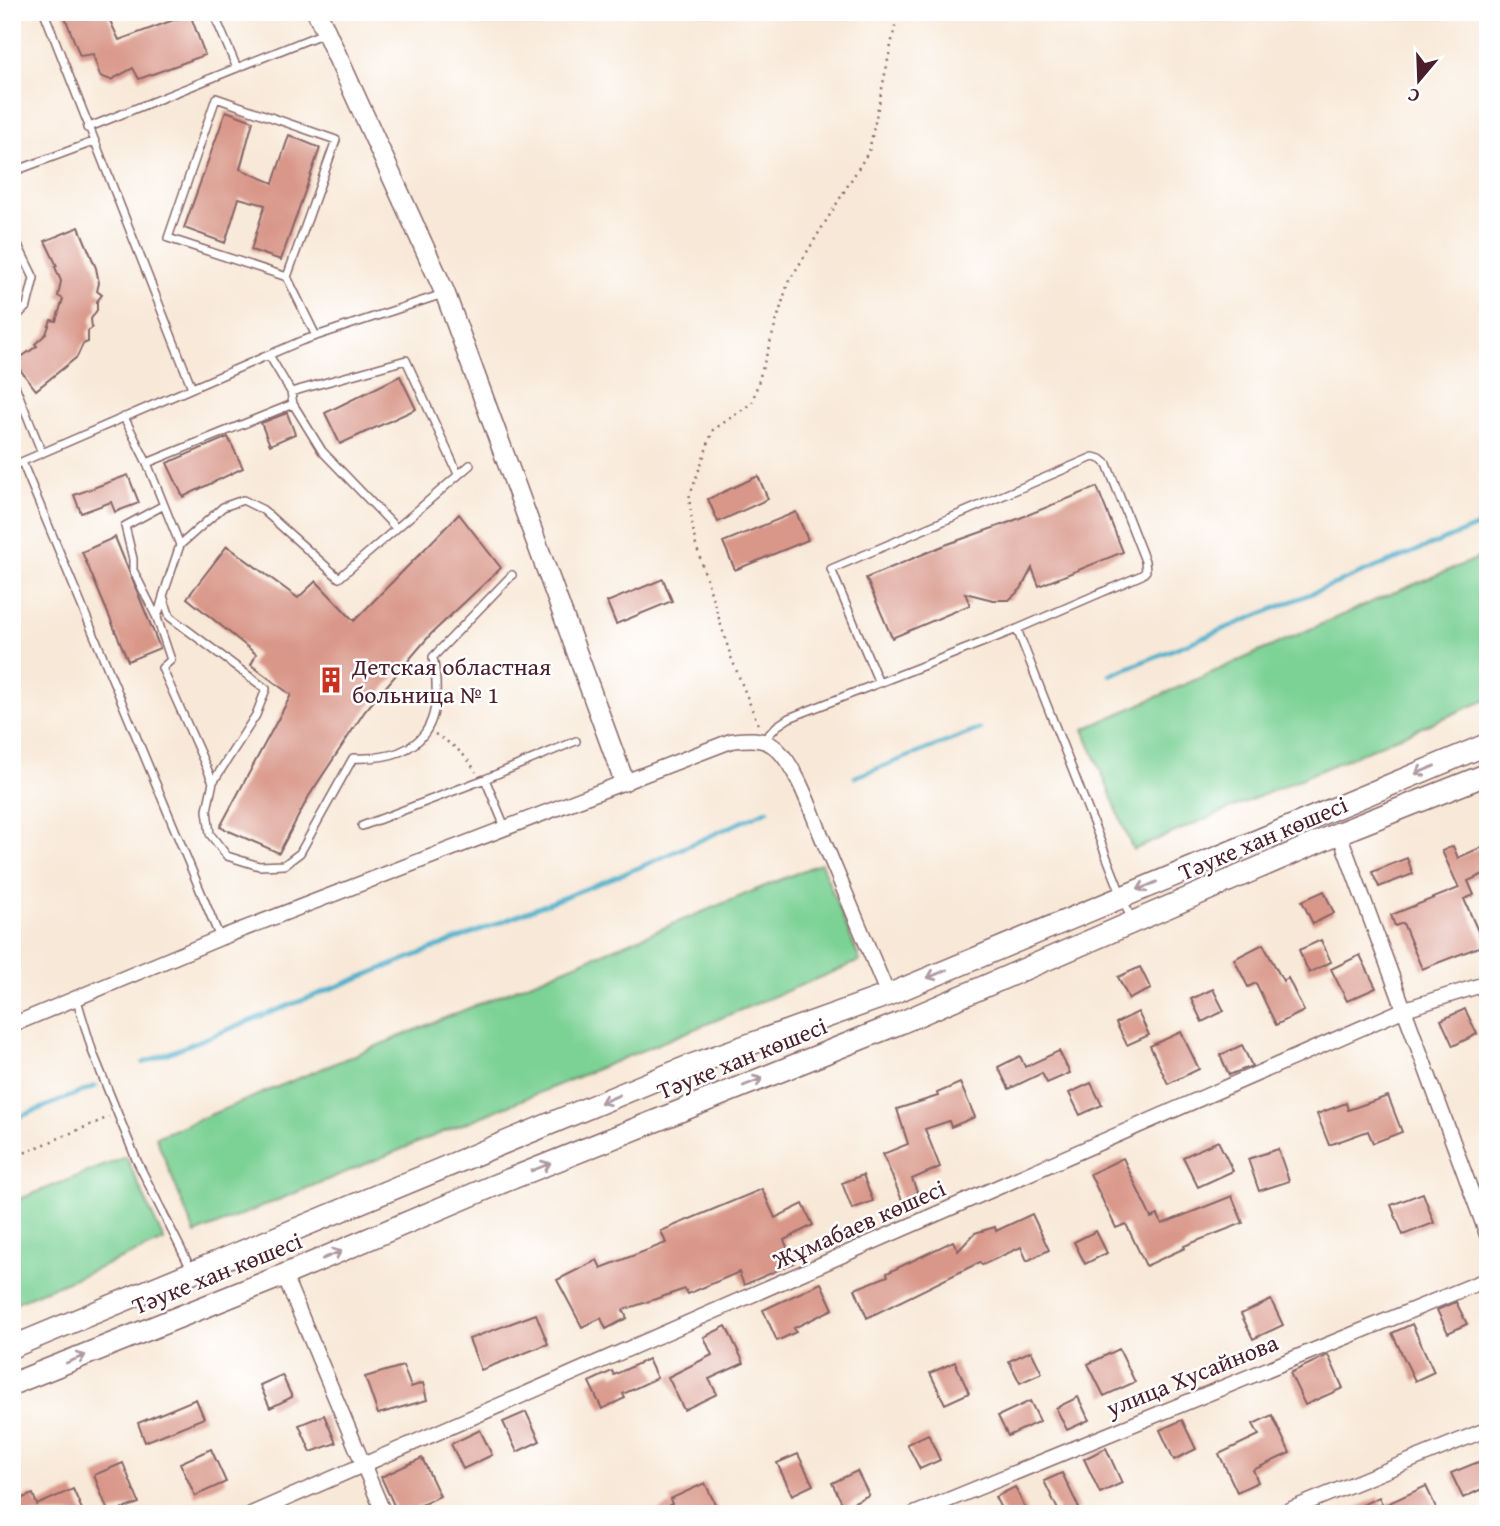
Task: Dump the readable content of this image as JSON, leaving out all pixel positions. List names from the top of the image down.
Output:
{
  "streets": {
    "main road": ["Тәуке хан көшесі"],
    "street": ["Жұмабаев көшесі", "улица Хусайнова"]
  },
  "places": {
    "building": ["Детская областная больница № 1"]
  },
  "north": "bottom"
}
